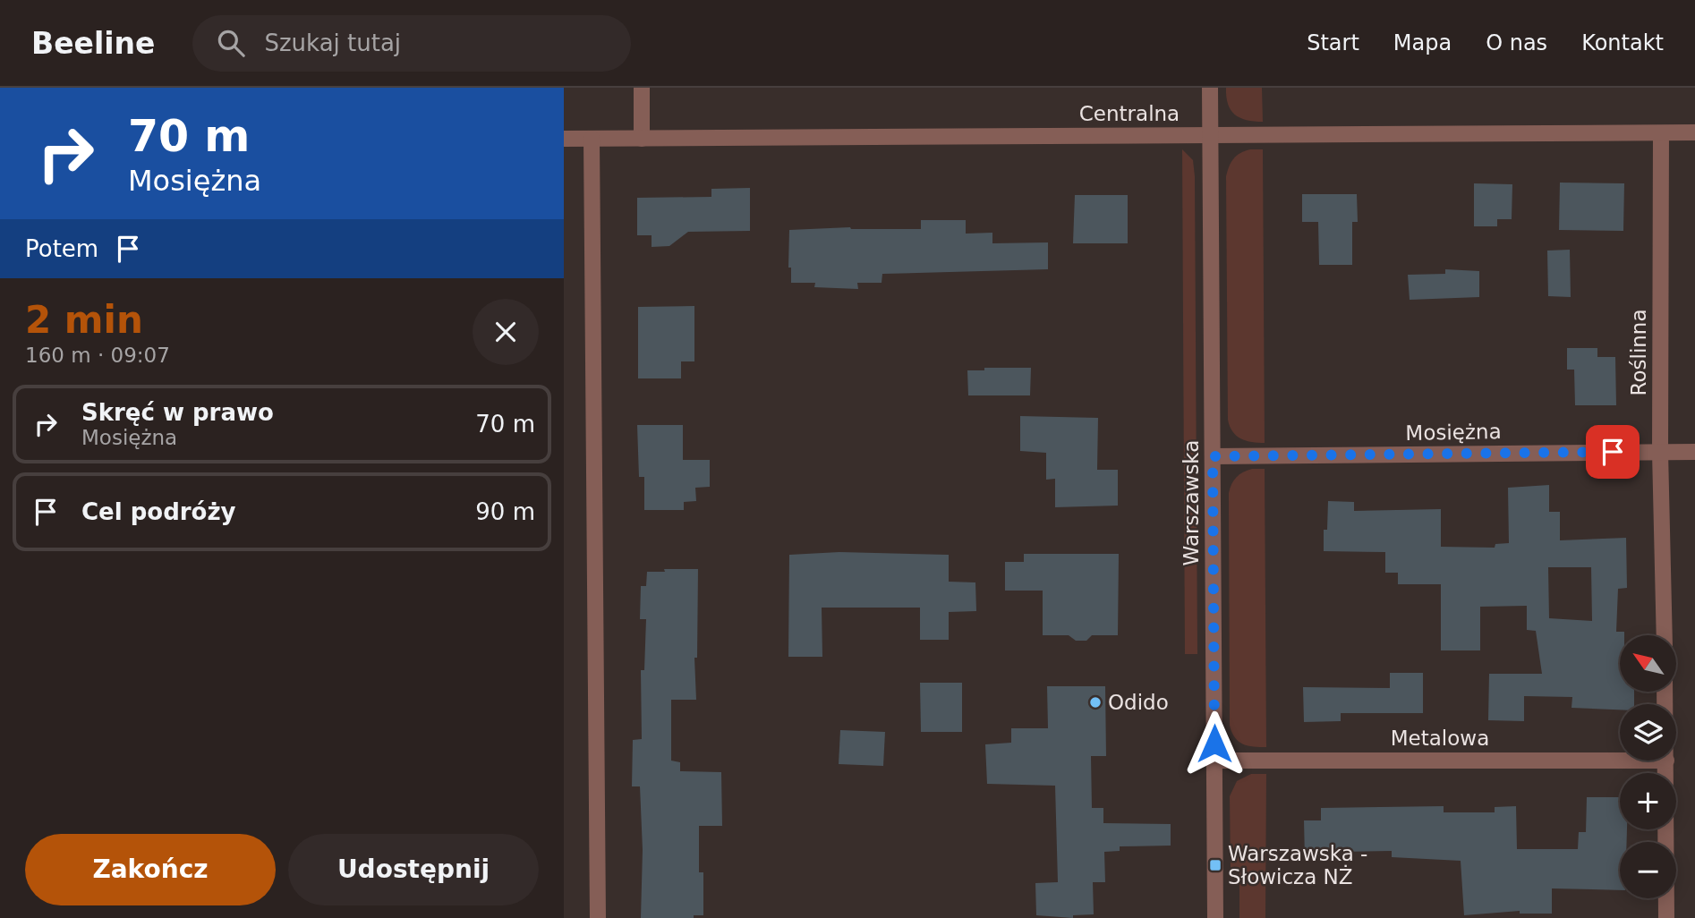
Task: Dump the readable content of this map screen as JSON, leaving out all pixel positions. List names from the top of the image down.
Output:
{
  "streets": {
    "street": [
      "Centralna",
      "Roślinna",
      "Mosiężna",
      "Warszawska",
      "Metalowa"
    ]
  },
  "crossings": [
    ["Centralna", "Roślinna"],
    ["Centralna", "Warszawska"],
    ["Roślinna", "Mosiężna"],
    ["Mosiężna", "Warszawska"],
    ["Warszawska", "Metalowa"]
  ],
  "places": {
    "other": ["Odido"],
    "transit": ["Warszawska - Słowicza NŻ"]
  },
  "north": "top left",
  "page": {
    "header": "Beeline",
    "search": "Szukaj tutaj",
    "nav": [
      "Start",
      "Mapa",
      "O nas",
      "Kontakt"
    ],
    "turn": ["70 m", "Mosiężna"],
    "then": "Potem",
    "heading": ["2 min", "160 m · 09:07"],
    "list": [
      {
        "name": "Skręć w prawo",
        "note": "Mosiężna",
        "value": "70 m"
      },
      {
        "name": "Cel podróży",
        "value": "90 m"
      }
    ],
    "map_buttons": ["+", "−"],
    "buttons": ["Zakończ", "Udostępnij"]
  }
}
